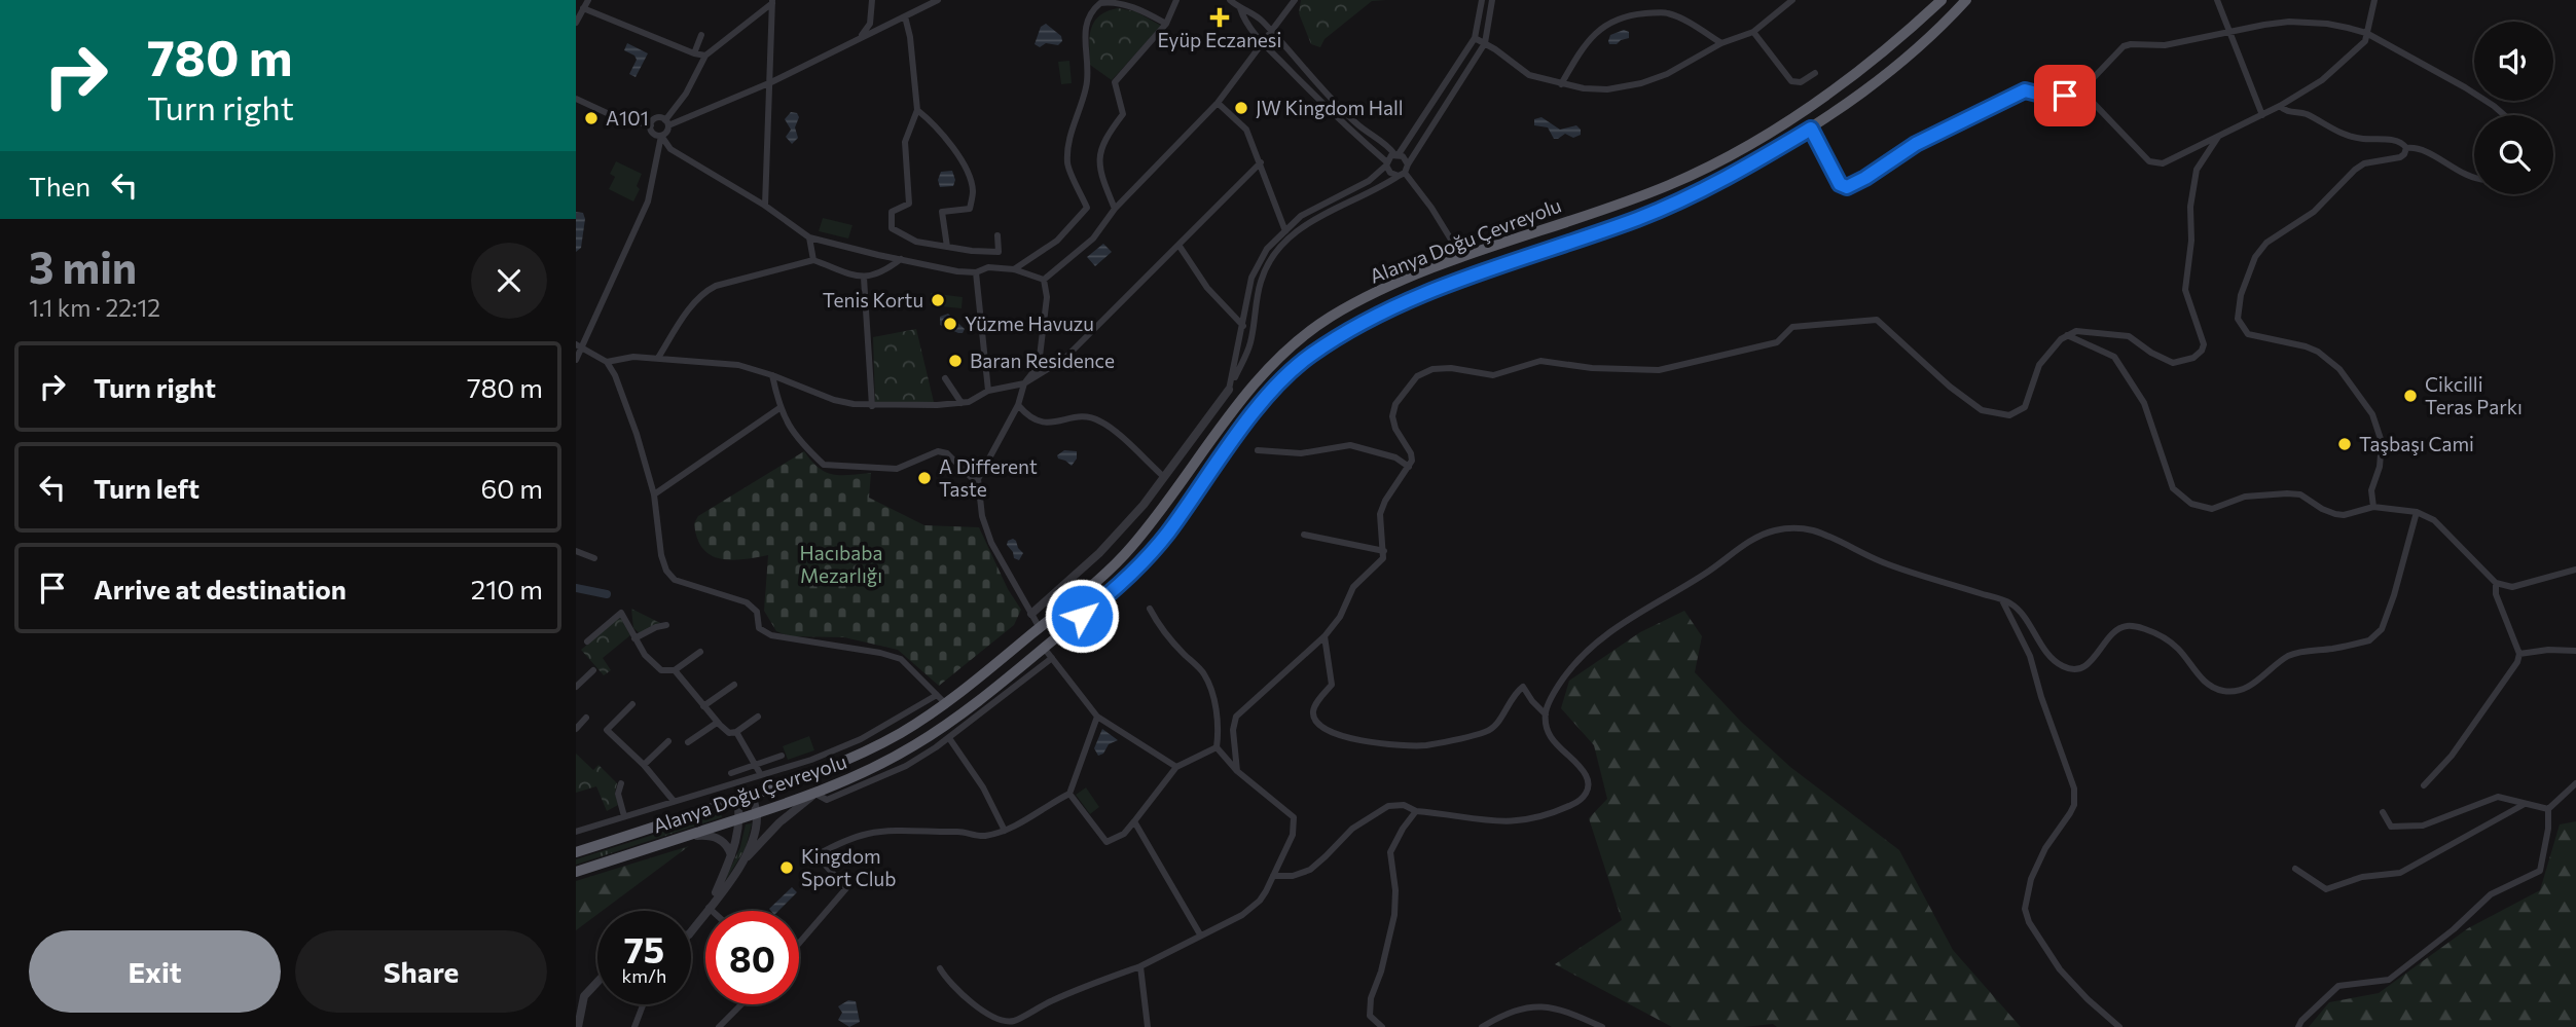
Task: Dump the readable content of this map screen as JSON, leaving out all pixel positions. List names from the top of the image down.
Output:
{
  "streets": {
    "highway": ["Alanya Doğu Çevreyolu"]
  },
  "parks": ["Hacıbaba Mezarlığı"],
  "places": {
    "health": ["Eyüp Eczanesi"],
    "other": [
      "JW Kingdom Hall",
      "A101",
      "Tenis Kortu",
      "Yüzme Havuzu",
      "Baran Residence",
      "Cikcilli Teras Parkı",
      "Taşbaşı Cami",
      "A Different Taste",
      "Kingdom Sport Club"
    ]
  },
  "page": {
    "turn": ["780 m", "Turn right"],
    "then": "Then",
    "heading": ["3 min", "1.1 km · 22:12"],
    "list": [
      {
        "name": "Turn right",
        "value": "780 m"
      },
      {
        "name": "Turn left",
        "value": "60 m"
      },
      {
        "name": "Arrive at destination",
        "value": "210 m"
      }
    ],
    "speed": "75 km/h",
    "limit": "80",
    "buttons": ["Exit", "Share"]
  }
}
